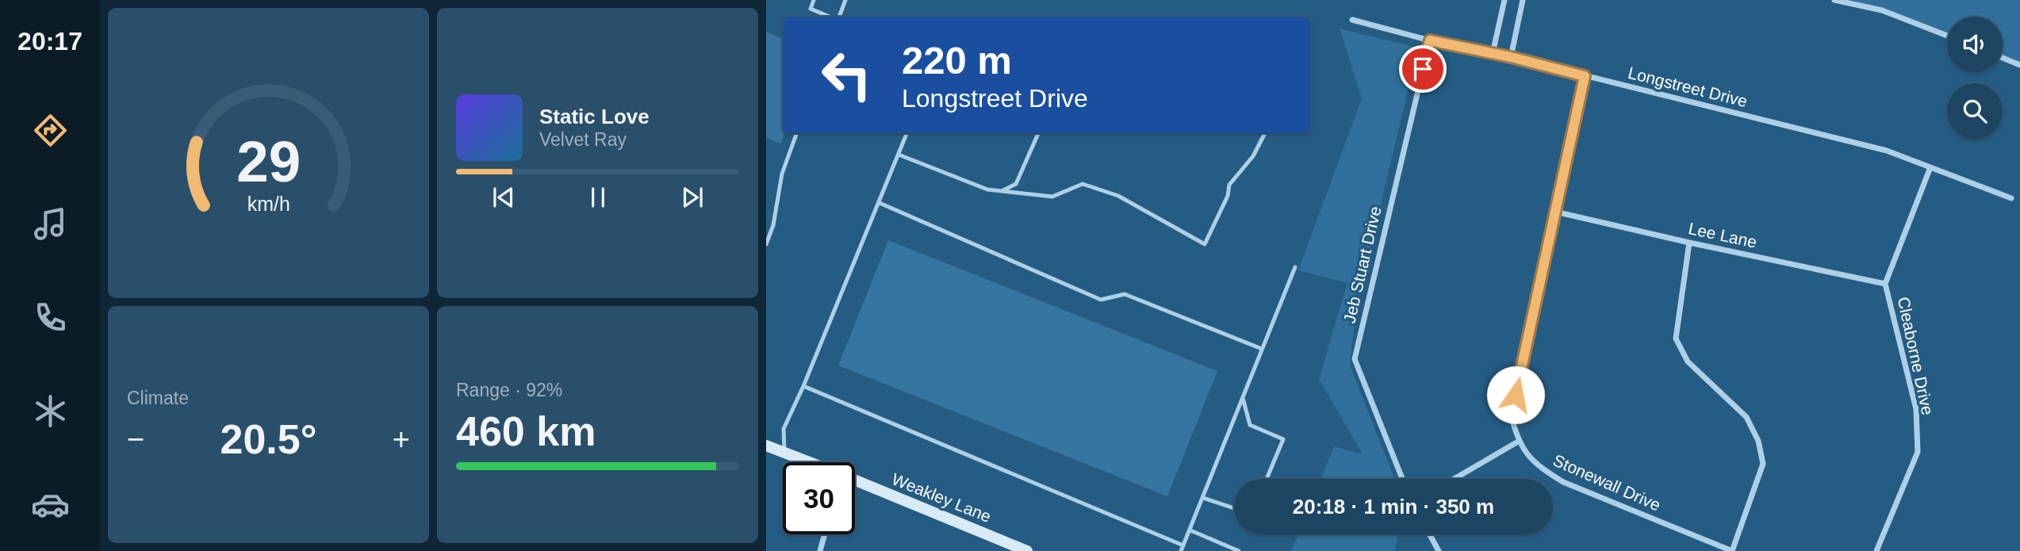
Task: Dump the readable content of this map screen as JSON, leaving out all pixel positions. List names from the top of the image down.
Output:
{
  "streets": {
    "main road": ["Weakley Lane"],
    "street": [
      "Longstreet Drive",
      "Lee Lane",
      "Jeb Stuart Drive",
      "Cleaborne Drive",
      "Stonewall Drive"
    ]
  },
  "crossings": [
    ["Longstreet Drive", "Jeb Stuart Drive"],
    ["Longstreet Drive", "Cleaborne Drive"],
    ["Longstreet Drive", "Stonewall Drive"],
    ["Lee Lane", "Cleaborne Drive"],
    ["Lee Lane", "Stonewall Drive"]
  ],
  "page": {
    "tabs": "20:17",
    "turn": ["220 m", "Longstreet Drive"],
    "song": ["Static Love", "Velvet Ray"],
    "tile": [
      "Climate",
      ["Range · 92%", "460 km"]
    ],
    "heat": ["−", "20.5°", "+"],
    "limit": "30",
    "trip": "20:18 · 1 min · 350 m",
    "gauge": ["29", "km/h"]
  }
}
